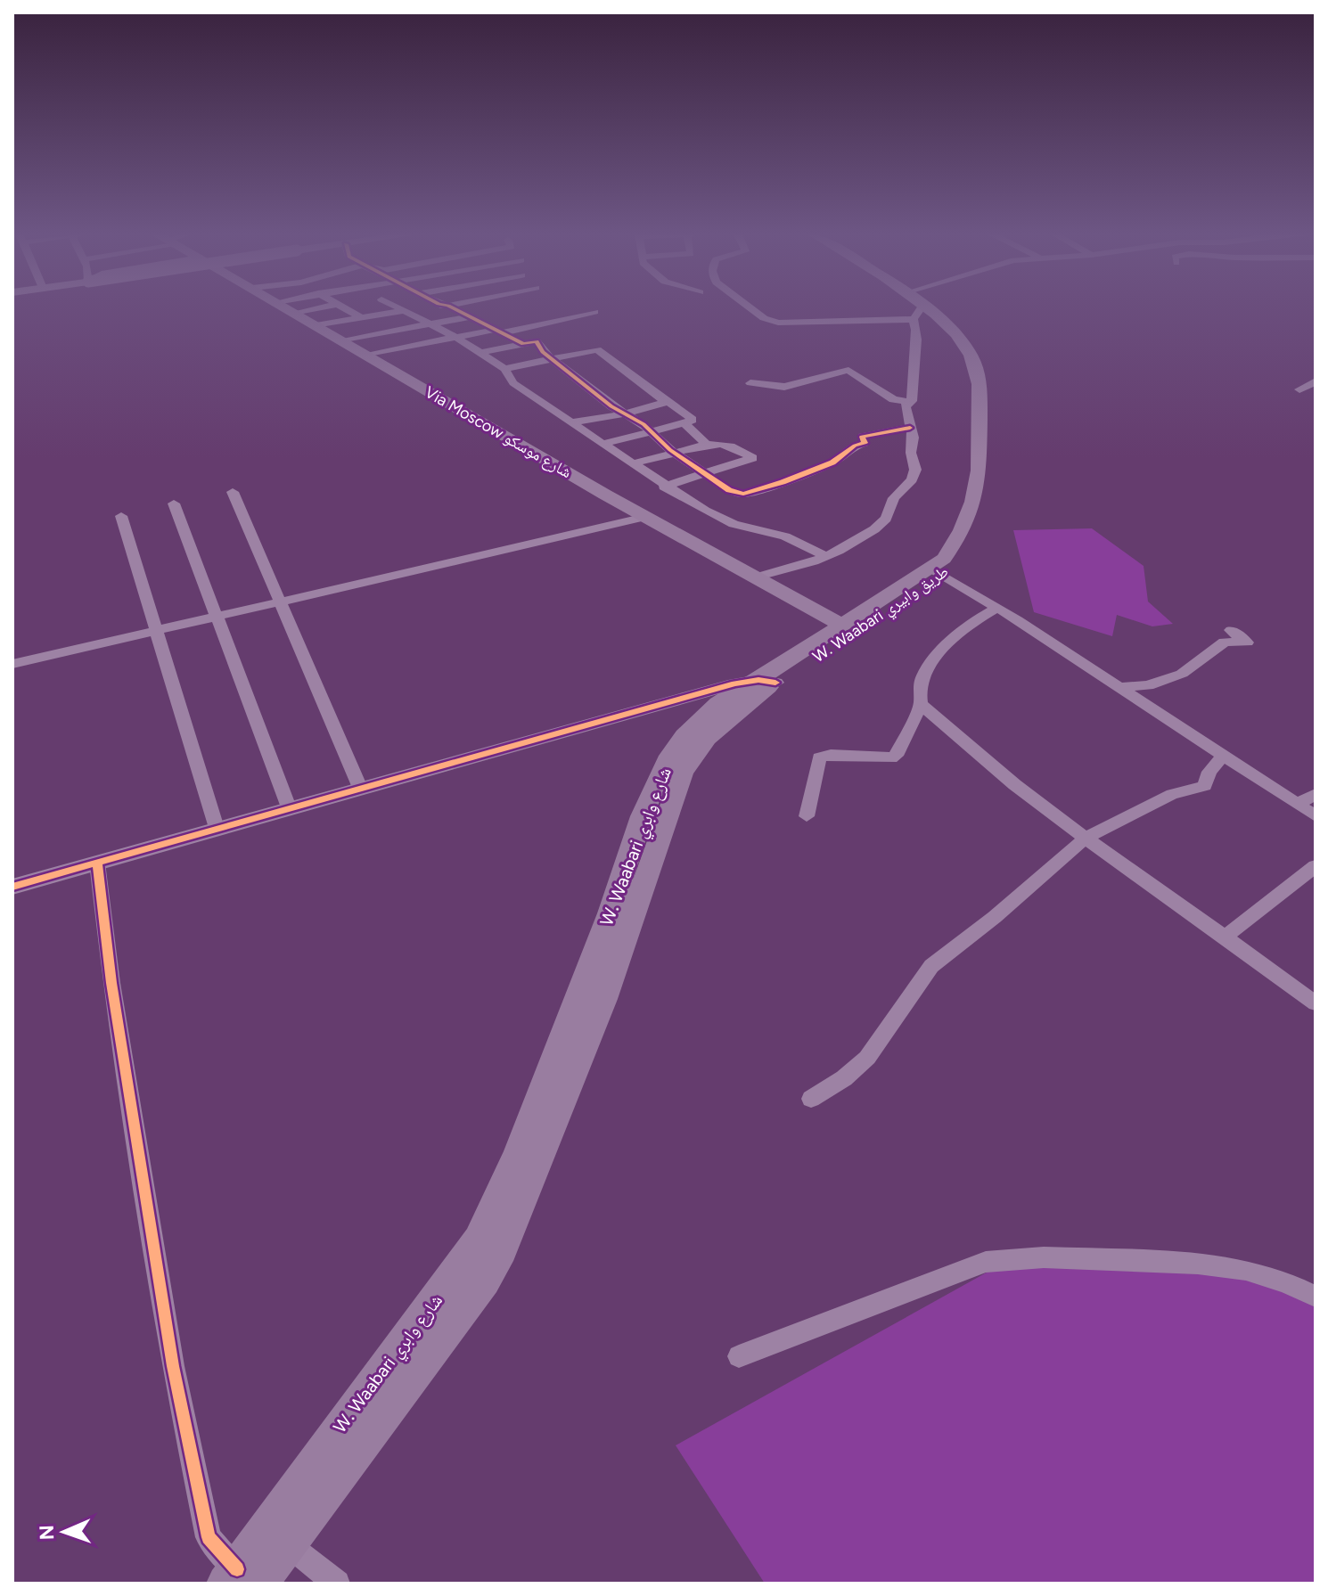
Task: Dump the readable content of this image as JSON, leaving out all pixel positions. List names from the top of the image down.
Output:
{
  "streets": {
    "main road": ["Via Moscow شارع موسكو", "W. Waabari طريق وابيري", "W. Waabari شارع وابري"]
  },
  "crossings": [
    ["Via Moscow شارع موسكو", "W. Waabari شارع وابري"],
    ["W. Waabari طريق وابيري", "W. Waabari شارع وابري"]
  ],
  "north": "left"
}
